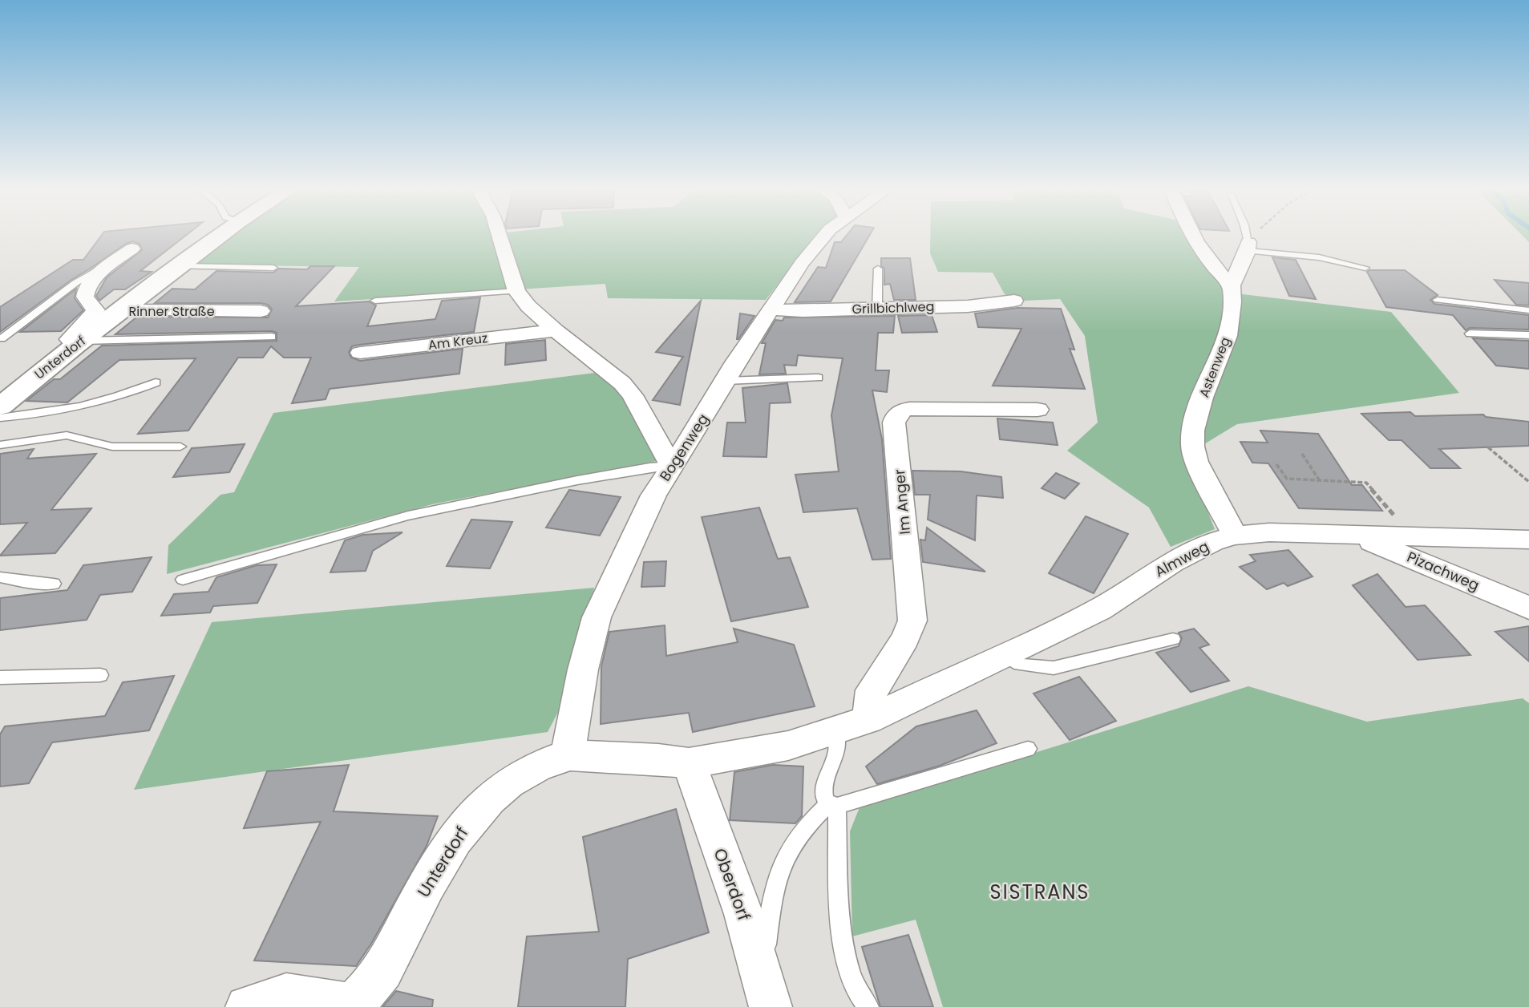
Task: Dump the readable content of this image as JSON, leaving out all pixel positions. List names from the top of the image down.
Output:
{
  "streets": {
    "main road": ["Rinner Straße", "Unterdorf"],
    "street": [
      "Grillbichlweg",
      "Am Kreuz",
      "Astenweg",
      "Bogenweg",
      "Im Anger",
      "Almweg",
      "Pizachweg",
      "Oberdorf"
    ]
  },
  "crossings": [
    ["Grillbichlweg", "Bogenweg"],
    ["Rinner Straße", "Unterdorf"],
    ["Unterdorf", "Bogenweg"],
    ["Astenweg", "Almweg"],
    ["Im Anger", "Almweg"],
    ["Almweg", "Pizachweg"]
  ],
  "districts": ["SISTRANS"]
}
